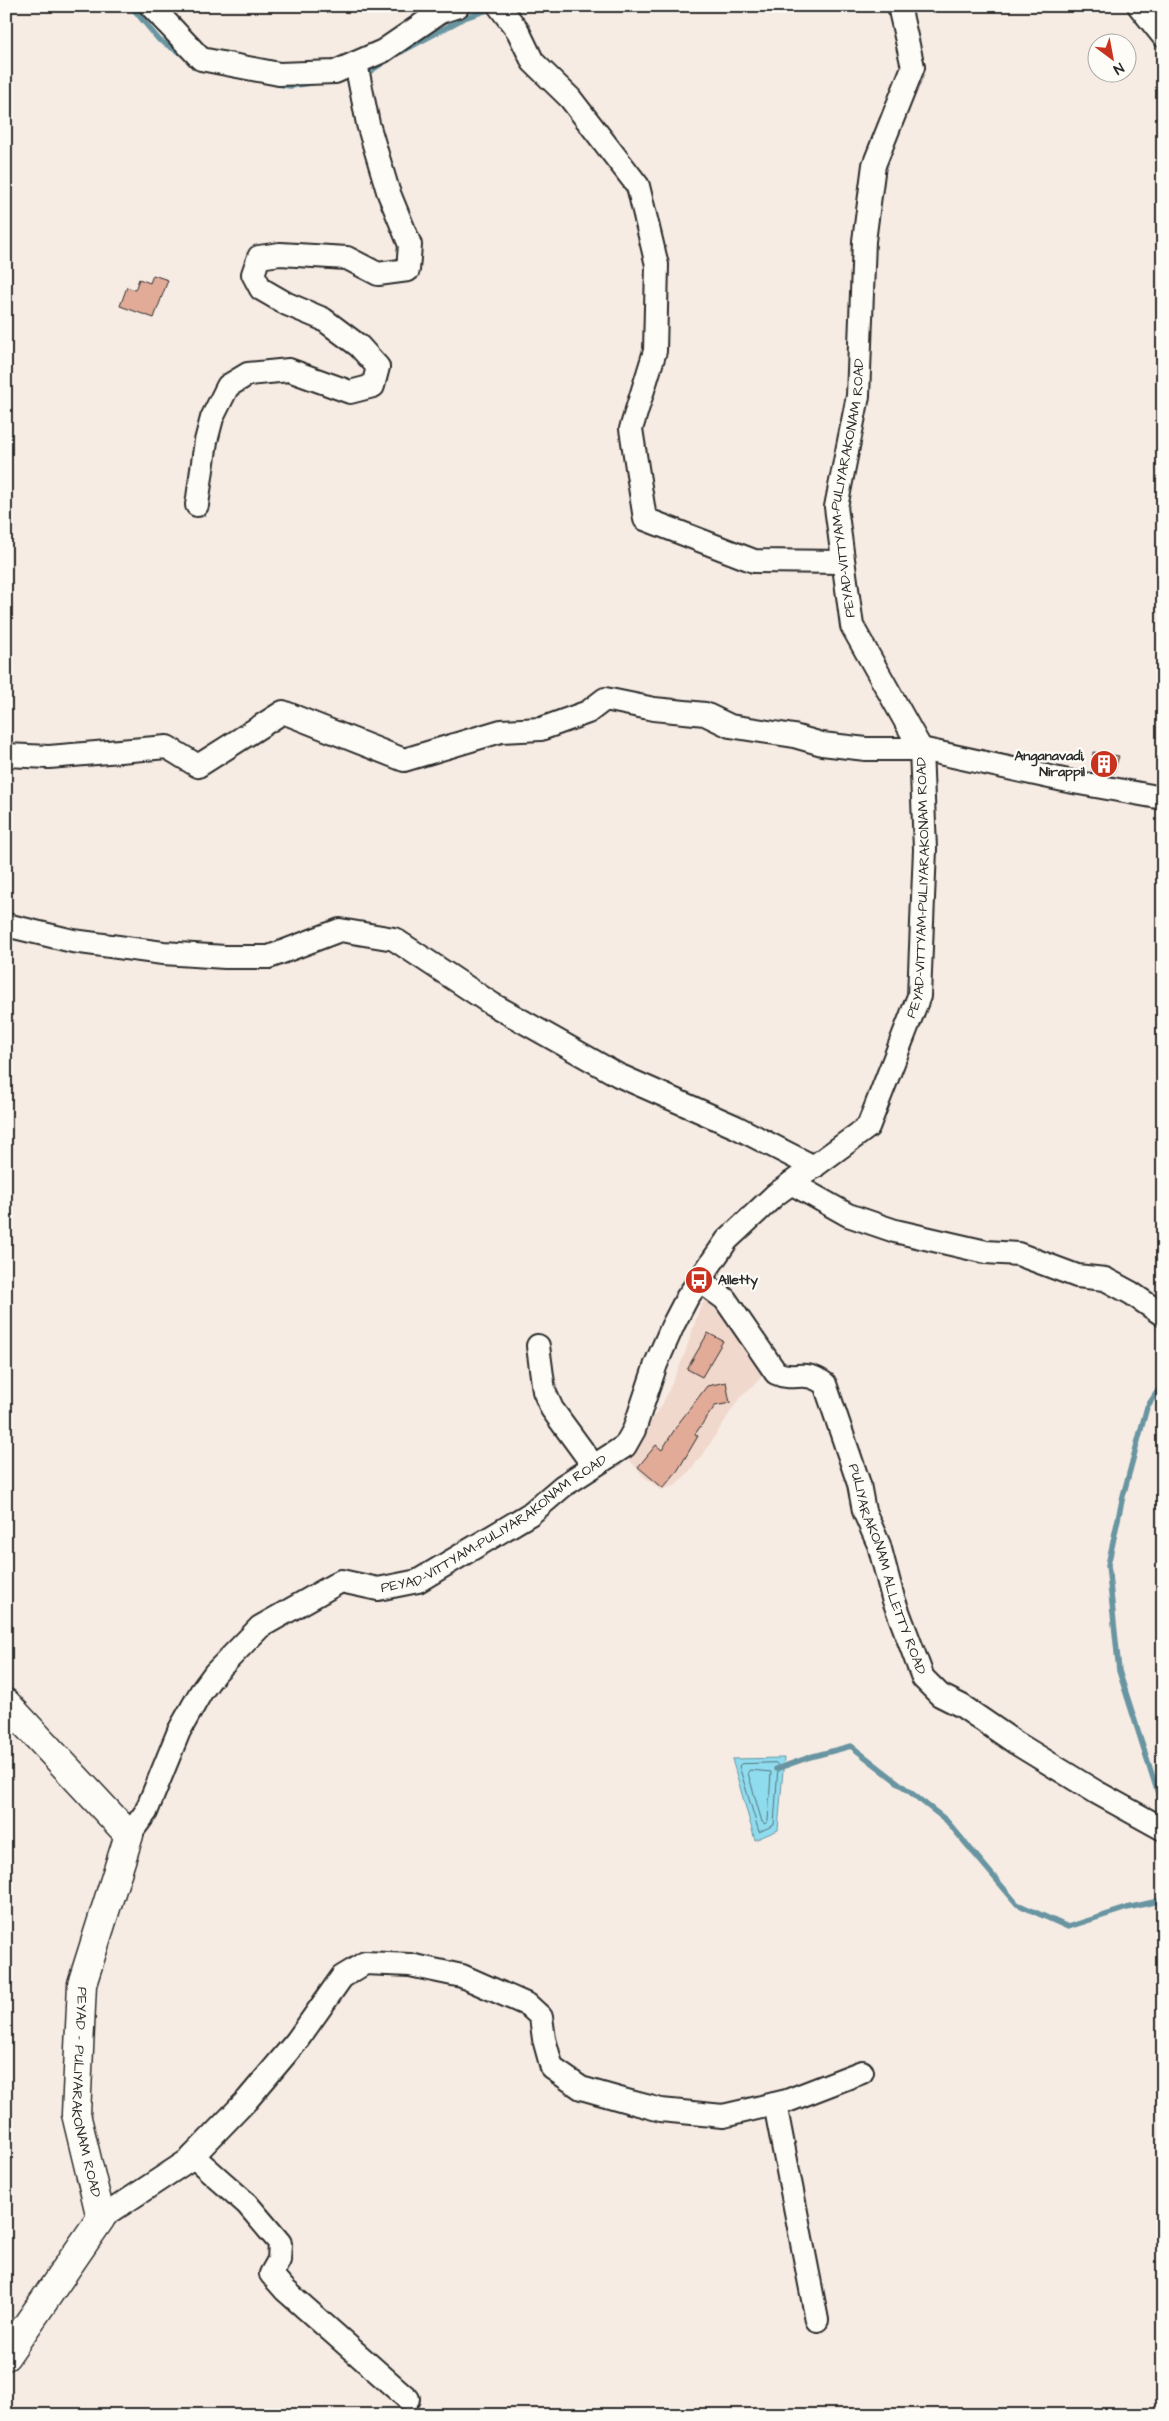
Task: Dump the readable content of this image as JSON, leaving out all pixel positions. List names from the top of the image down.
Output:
{
  "streets": {
    "main road": ["PEYAD - PULIYARAKONAM ROAD"],
    "street": ["PEYAD-VITTYAM-PULIYARAKONAM ROAD", "PULIYARAKONAM ALLETTY ROAD"]
  },
  "crossings": [
    ["PEYAD-VITTYAM-PULIYARAKONAM ROAD", "PULIYARAKONAM ALLETTY ROAD"],
    ["PEYAD-VITTYAM-PULIYARAKONAM ROAD", "PEYAD - PULIYARAKONAM ROAD"]
  ],
  "places": {
    "building": ["Anganavadi, Nirappil"],
    "bus stop": ["Alletty"]
  },
  "north": "bottom right"
}
